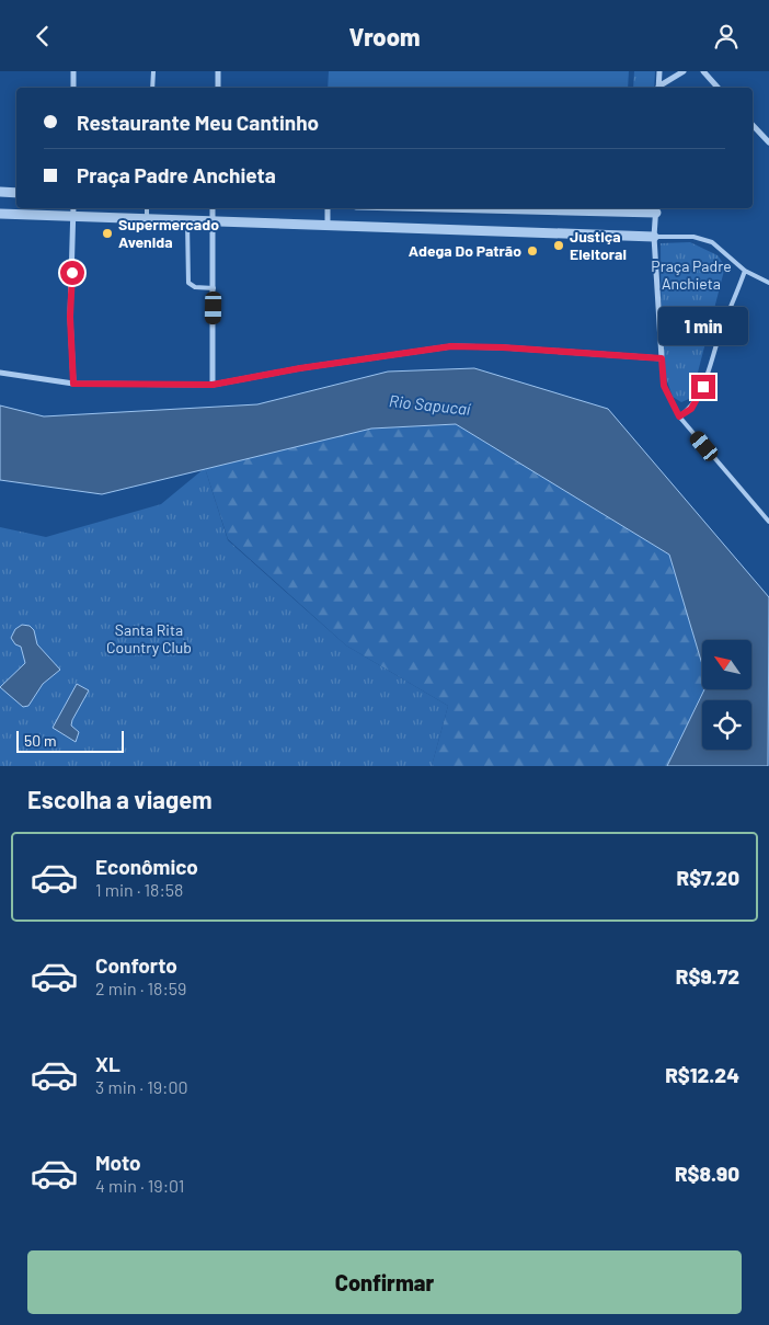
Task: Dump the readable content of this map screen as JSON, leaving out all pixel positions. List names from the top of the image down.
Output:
{
  "water": ["Rio Sapucaí"],
  "parks": ["Praça Padre Anchieta", "Santa Rita Country Club"],
  "places": ["Supermercado Avenida", "Justiça Eleitoral", "Adega Do Patrão"],
  "scale_bar": "50 m",
  "north": "top left",
  "page": {
    "header": "Vroom",
    "banner": ["Restaurante Meu Cantinho", "Praça Padre Anchieta"],
    "bubble": "1 min",
    "scale": "50 m",
    "heading": "Escolha a viagem",
    "list": [
      {
        "name": "Econômico",
        "note": "1 min · 18:58",
        "value": "R$7.20"
      },
      {
        "name": "Conforto",
        "note": "2 min · 18:59",
        "value": "R$9.72"
      },
      {
        "name": "XL",
        "note": "3 min · 19:00",
        "value": "R$12.24"
      },
      {
        "name": "Moto",
        "note": "4 min · 19:01",
        "value": "R$8.90"
      }
    ],
    "buttons": "Confirmar"
  }
}
